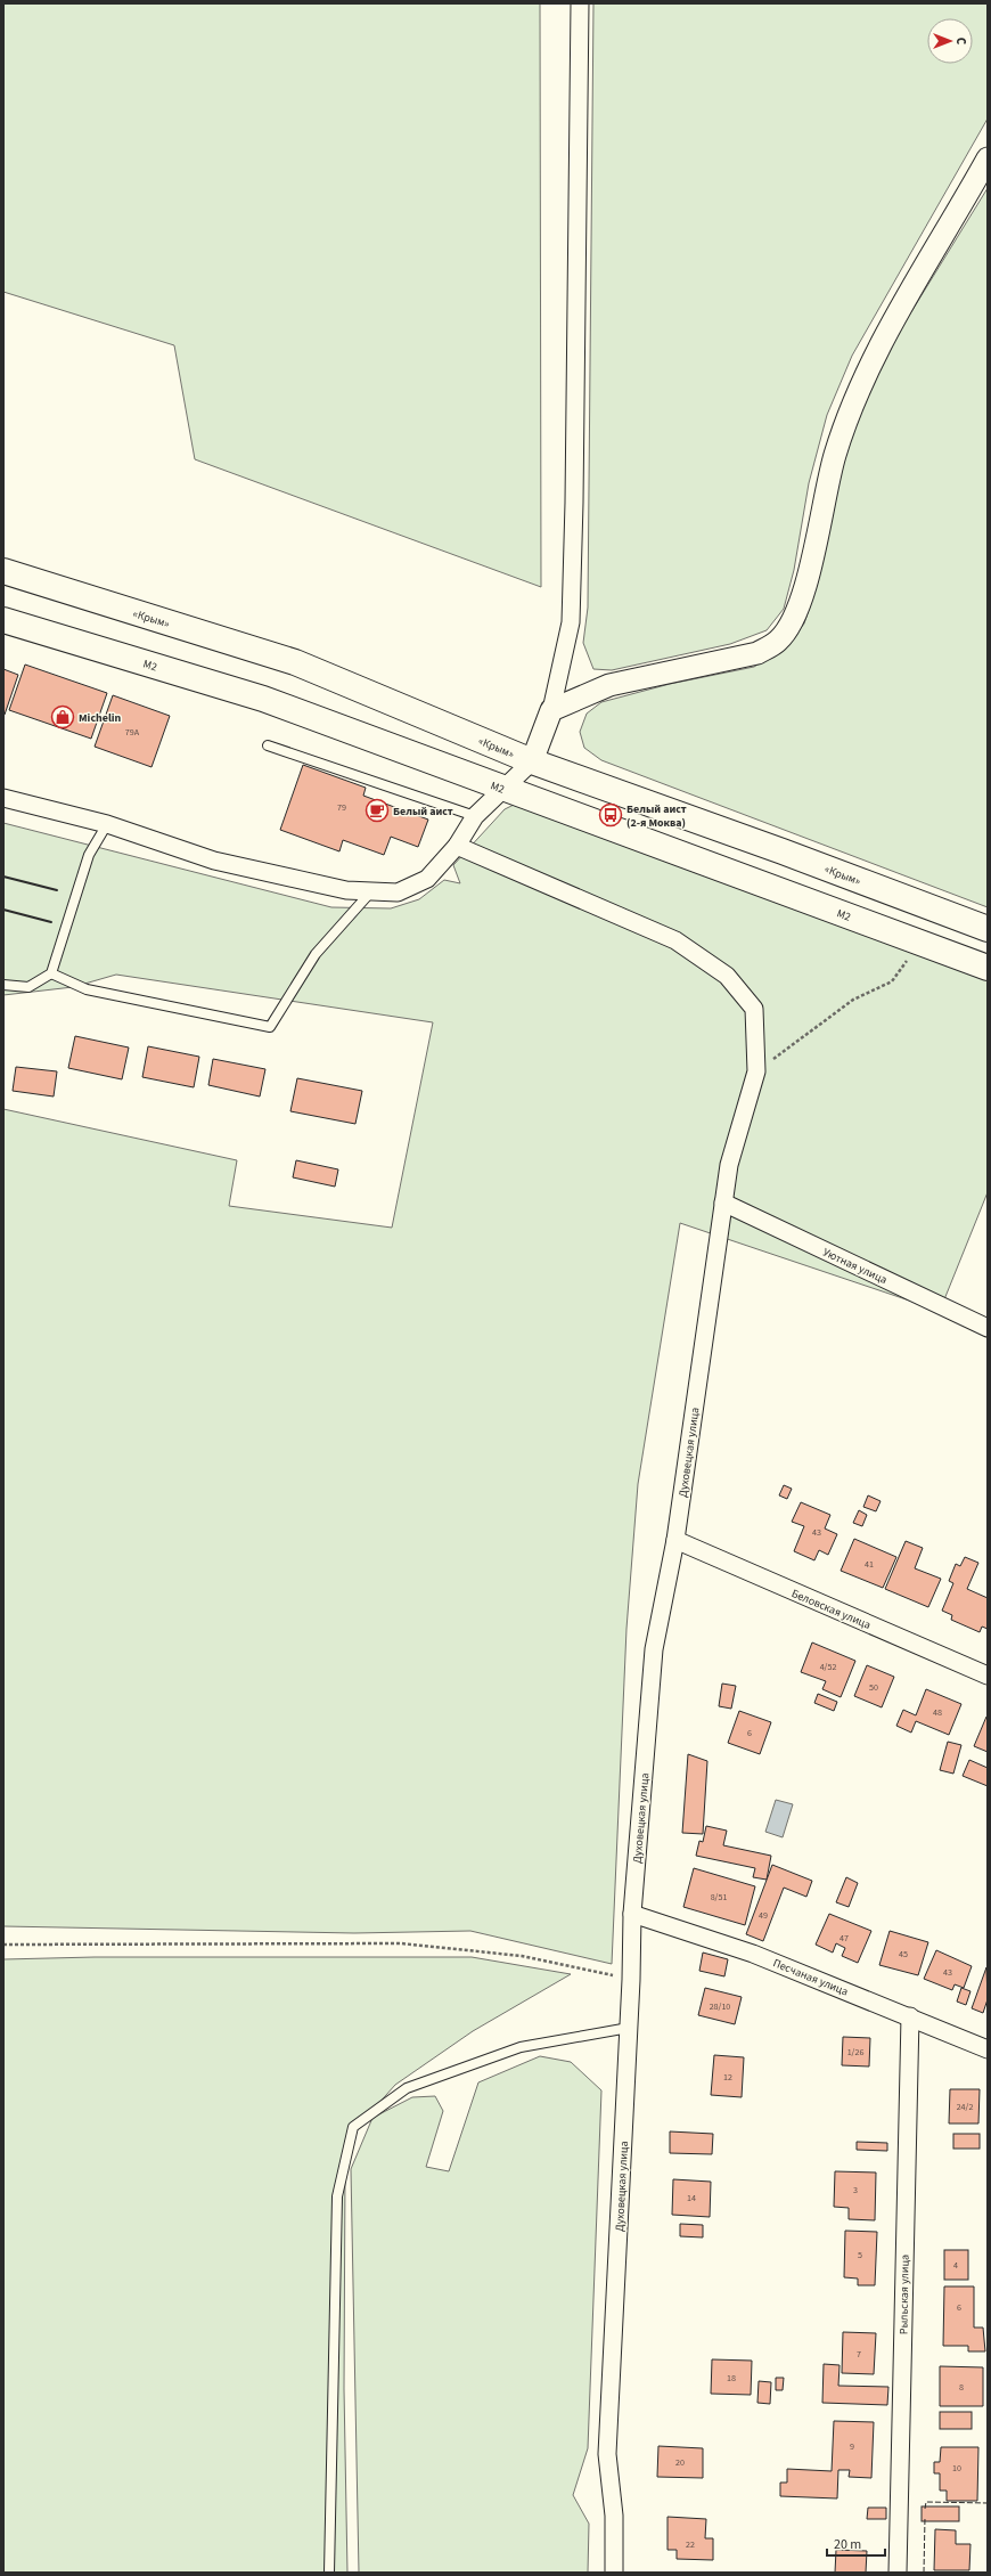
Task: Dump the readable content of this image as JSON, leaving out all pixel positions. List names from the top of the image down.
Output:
{
  "streets": {
    "highway": ["«Крым»", "М2"],
    "street": [
      "Уютная улица",
      "Духовецкая улица",
      "Беловская улица",
      "Песчаная улица",
      "Рыльская улица"
    ]
  },
  "crossings": [
    ["Уютная улица", "Духовецкая улица"],
    ["Духовецкая улица", "Беловская улица"],
    ["Духовецкая улица", "Песчаная улица"],
    ["Песчаная улица", "Рыльская улица"]
  ],
  "places": {
    "shop": ["Michelin"],
    "cafe": ["Белый аист"],
    "bus stop": ["Белый аист (2-я Моква)"]
  },
  "house_numbers": [
    "79А",
    "79",
    "43",
    "41",
    "4/52",
    "50",
    "48",
    "6",
    "8/51",
    "49",
    "47",
    "45",
    "43",
    "28/10",
    "1/26",
    "12",
    "24/2",
    "3",
    "14",
    "5",
    "4",
    "6",
    "7",
    "18",
    "8",
    "9",
    "20",
    "10",
    "22"
  ],
  "scale_bar": "20 m",
  "north": "right"
}
